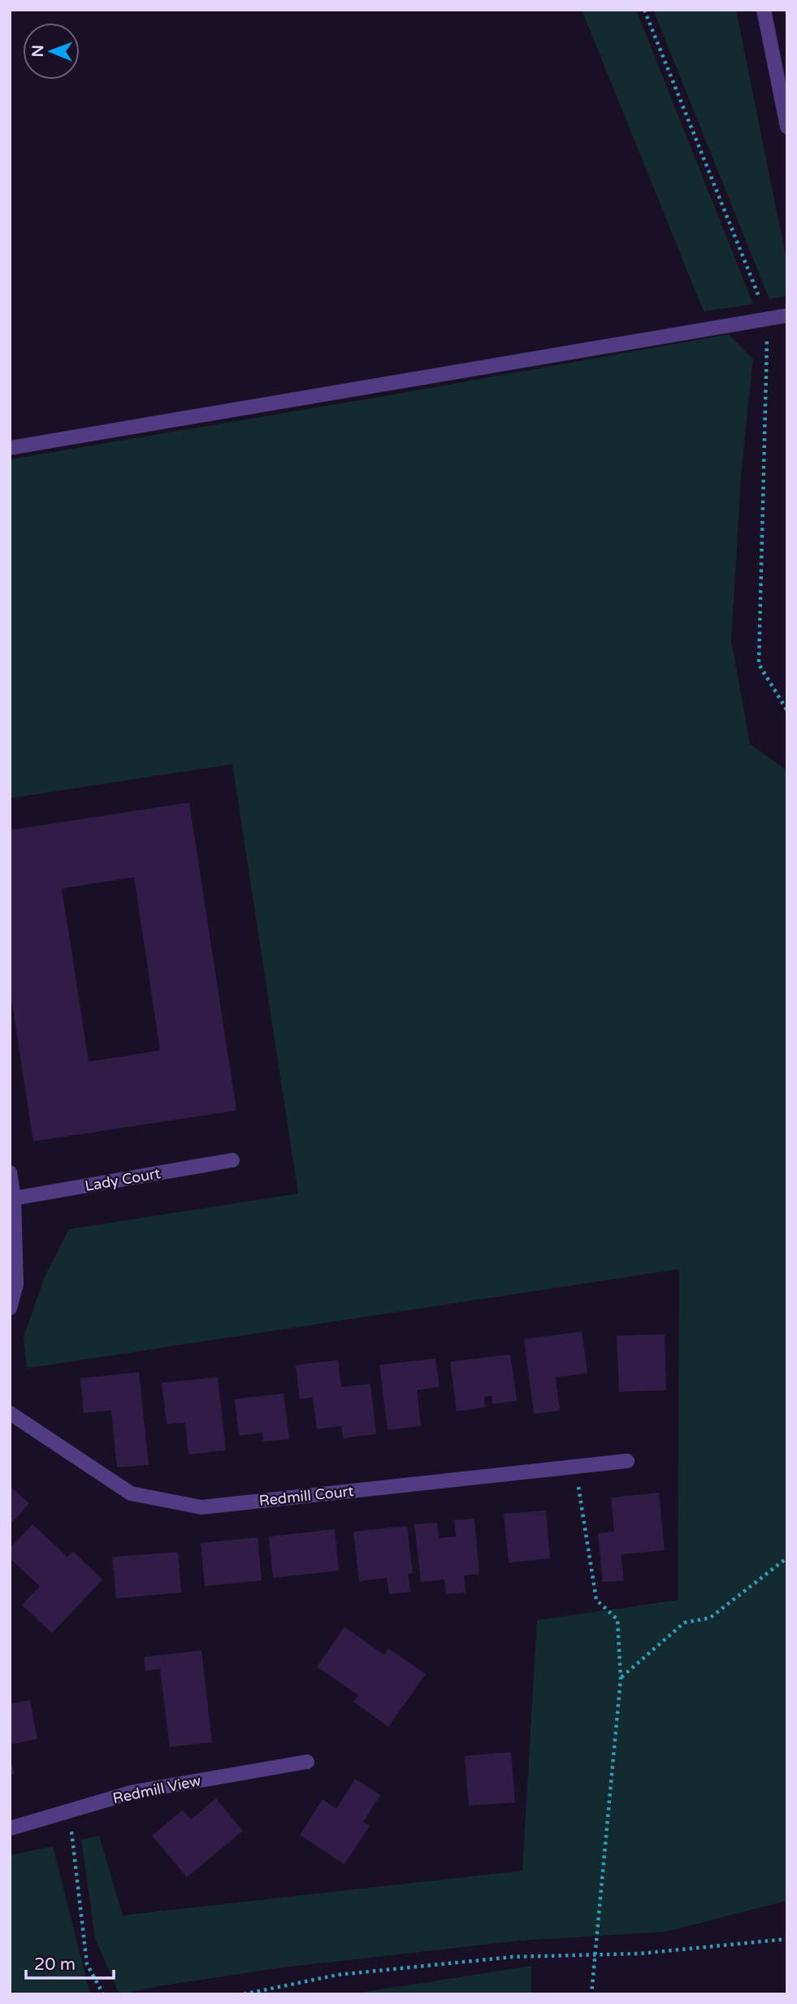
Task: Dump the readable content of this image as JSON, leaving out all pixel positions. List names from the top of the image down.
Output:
{
  "streets": {
    "street": ["Lady Court", "Redmill Court", "Redmill View"]
  },
  "scale_bar": "20 m",
  "north": "left"
}
